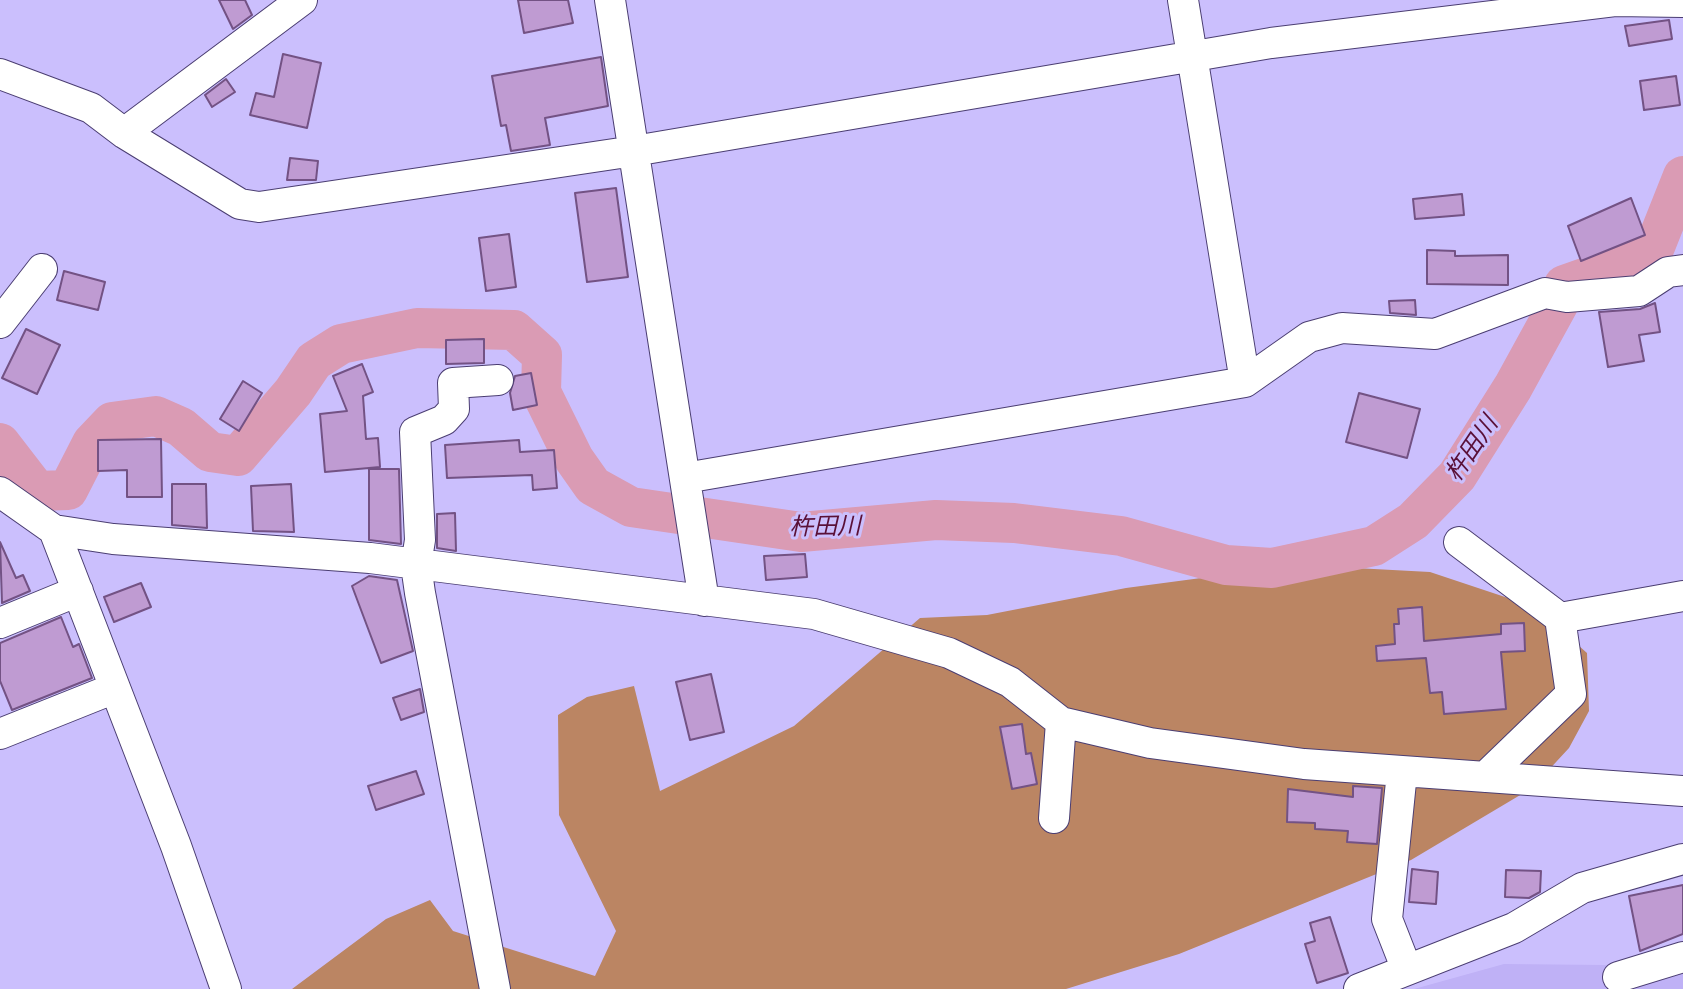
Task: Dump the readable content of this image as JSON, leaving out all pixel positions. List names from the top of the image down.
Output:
{
  "water": ["杵田川"]
}
